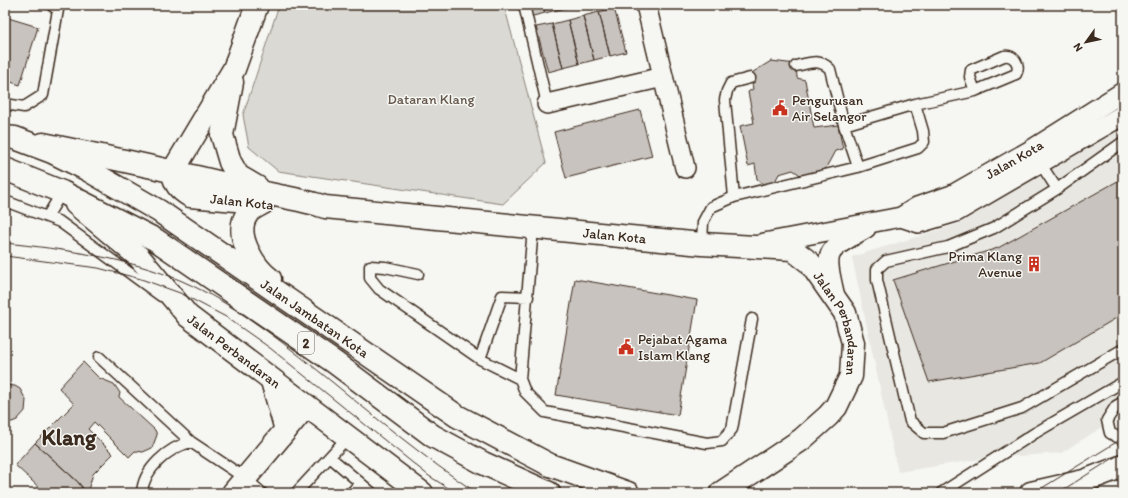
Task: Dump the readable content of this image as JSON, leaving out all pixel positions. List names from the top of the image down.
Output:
{
  "streets": {
    "main road": [
      "Jalan Kota",
      "Jalan Jambatan Kota",
      "Jalan Perbandaran",
      "2"
    ]
  },
  "crossings": [
    ["Jalan Kota", "Jalan Perbandaran"],
    ["Jalan Jambatan Kota", "Jalan Perbandaran"]
  ],
  "districts": ["Klang"],
  "parks": ["Dataran Klang"],
  "places": {
    "public building": ["Pengurusan Air Selangor", "Pejabat Agama Islam Klang"],
    "building": ["Prima Klang Avenue"]
  },
  "north": "bottom left"
}
